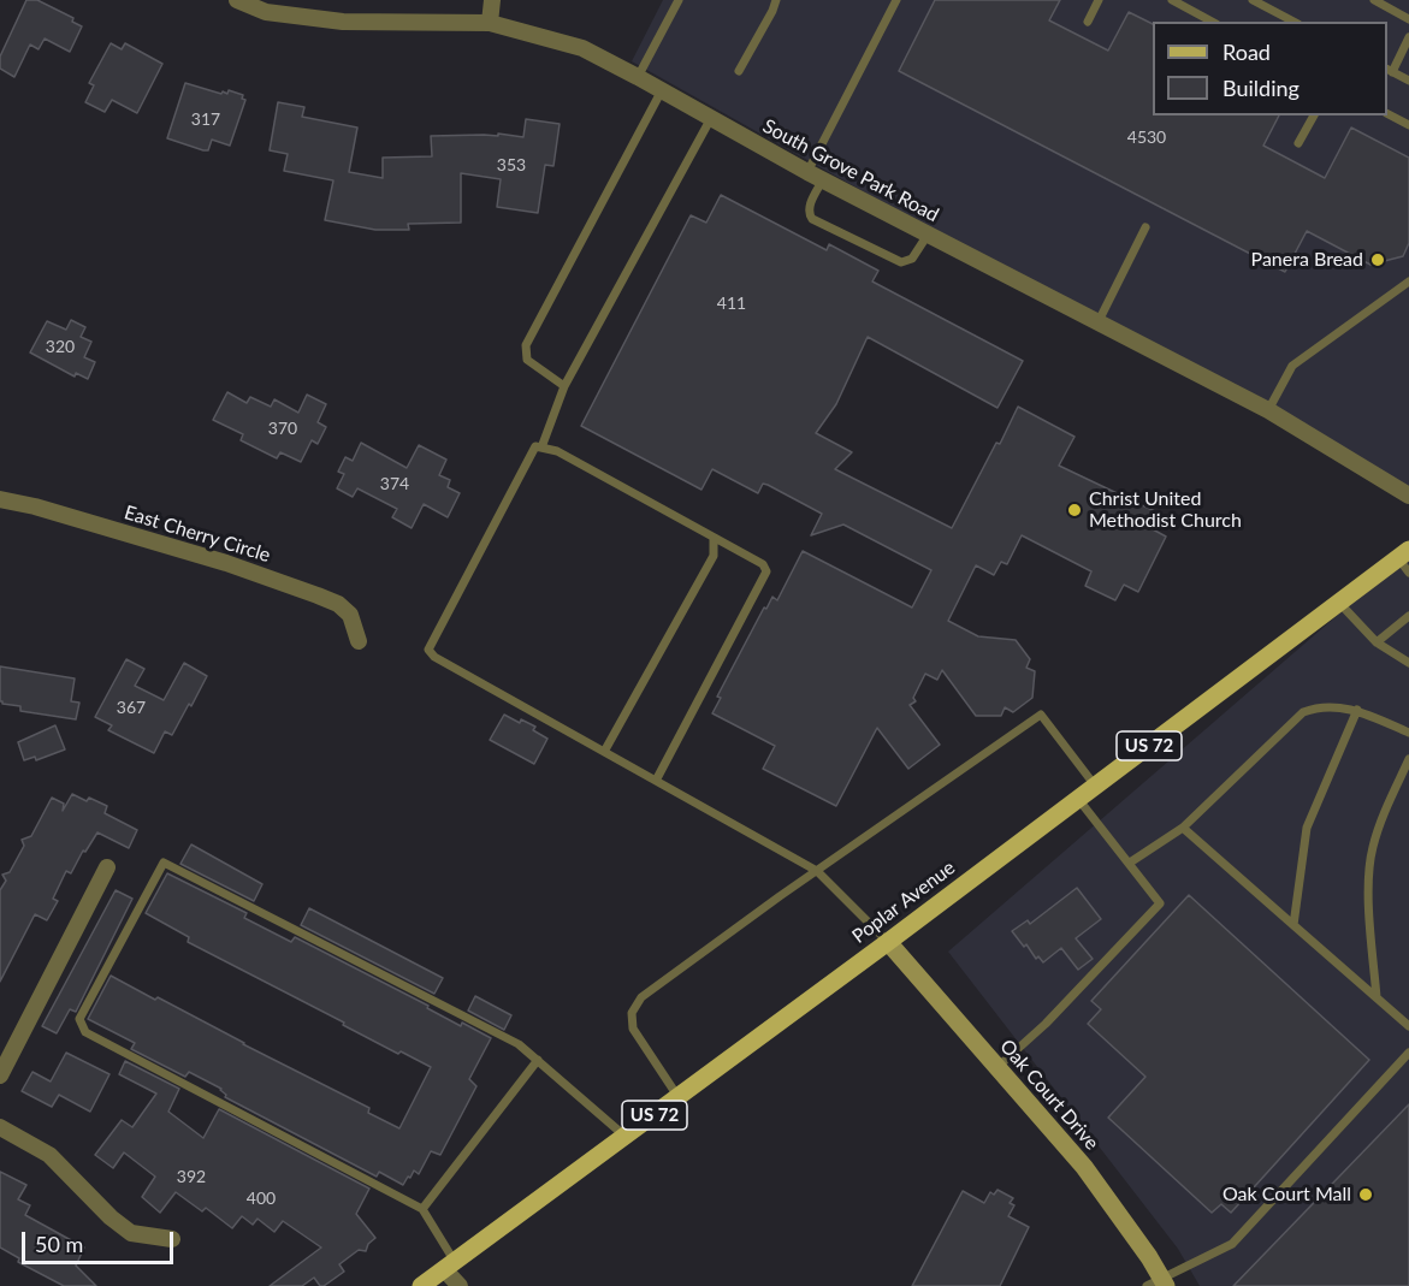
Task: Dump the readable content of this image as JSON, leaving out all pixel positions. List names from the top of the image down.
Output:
{
  "streets": {
    "main road": ["US 72", "Poplar Avenue"],
    "street": ["South Grove Park Road", "East Cherry Circle", "Oak Court Drive"]
  },
  "crossings": [
    ["Poplar Avenue", "Oak Court Drive"]
  ],
  "places": ["Panera Bread", "Christ United Methodist Church", "Oak Court Mall"],
  "house_numbers": [
    "317",
    "4530",
    "353",
    "411",
    "320",
    "370",
    "374",
    "367",
    "392",
    "400"
  ],
  "legend": ["Road", "Building"],
  "scale_bar": "50 m"
}
